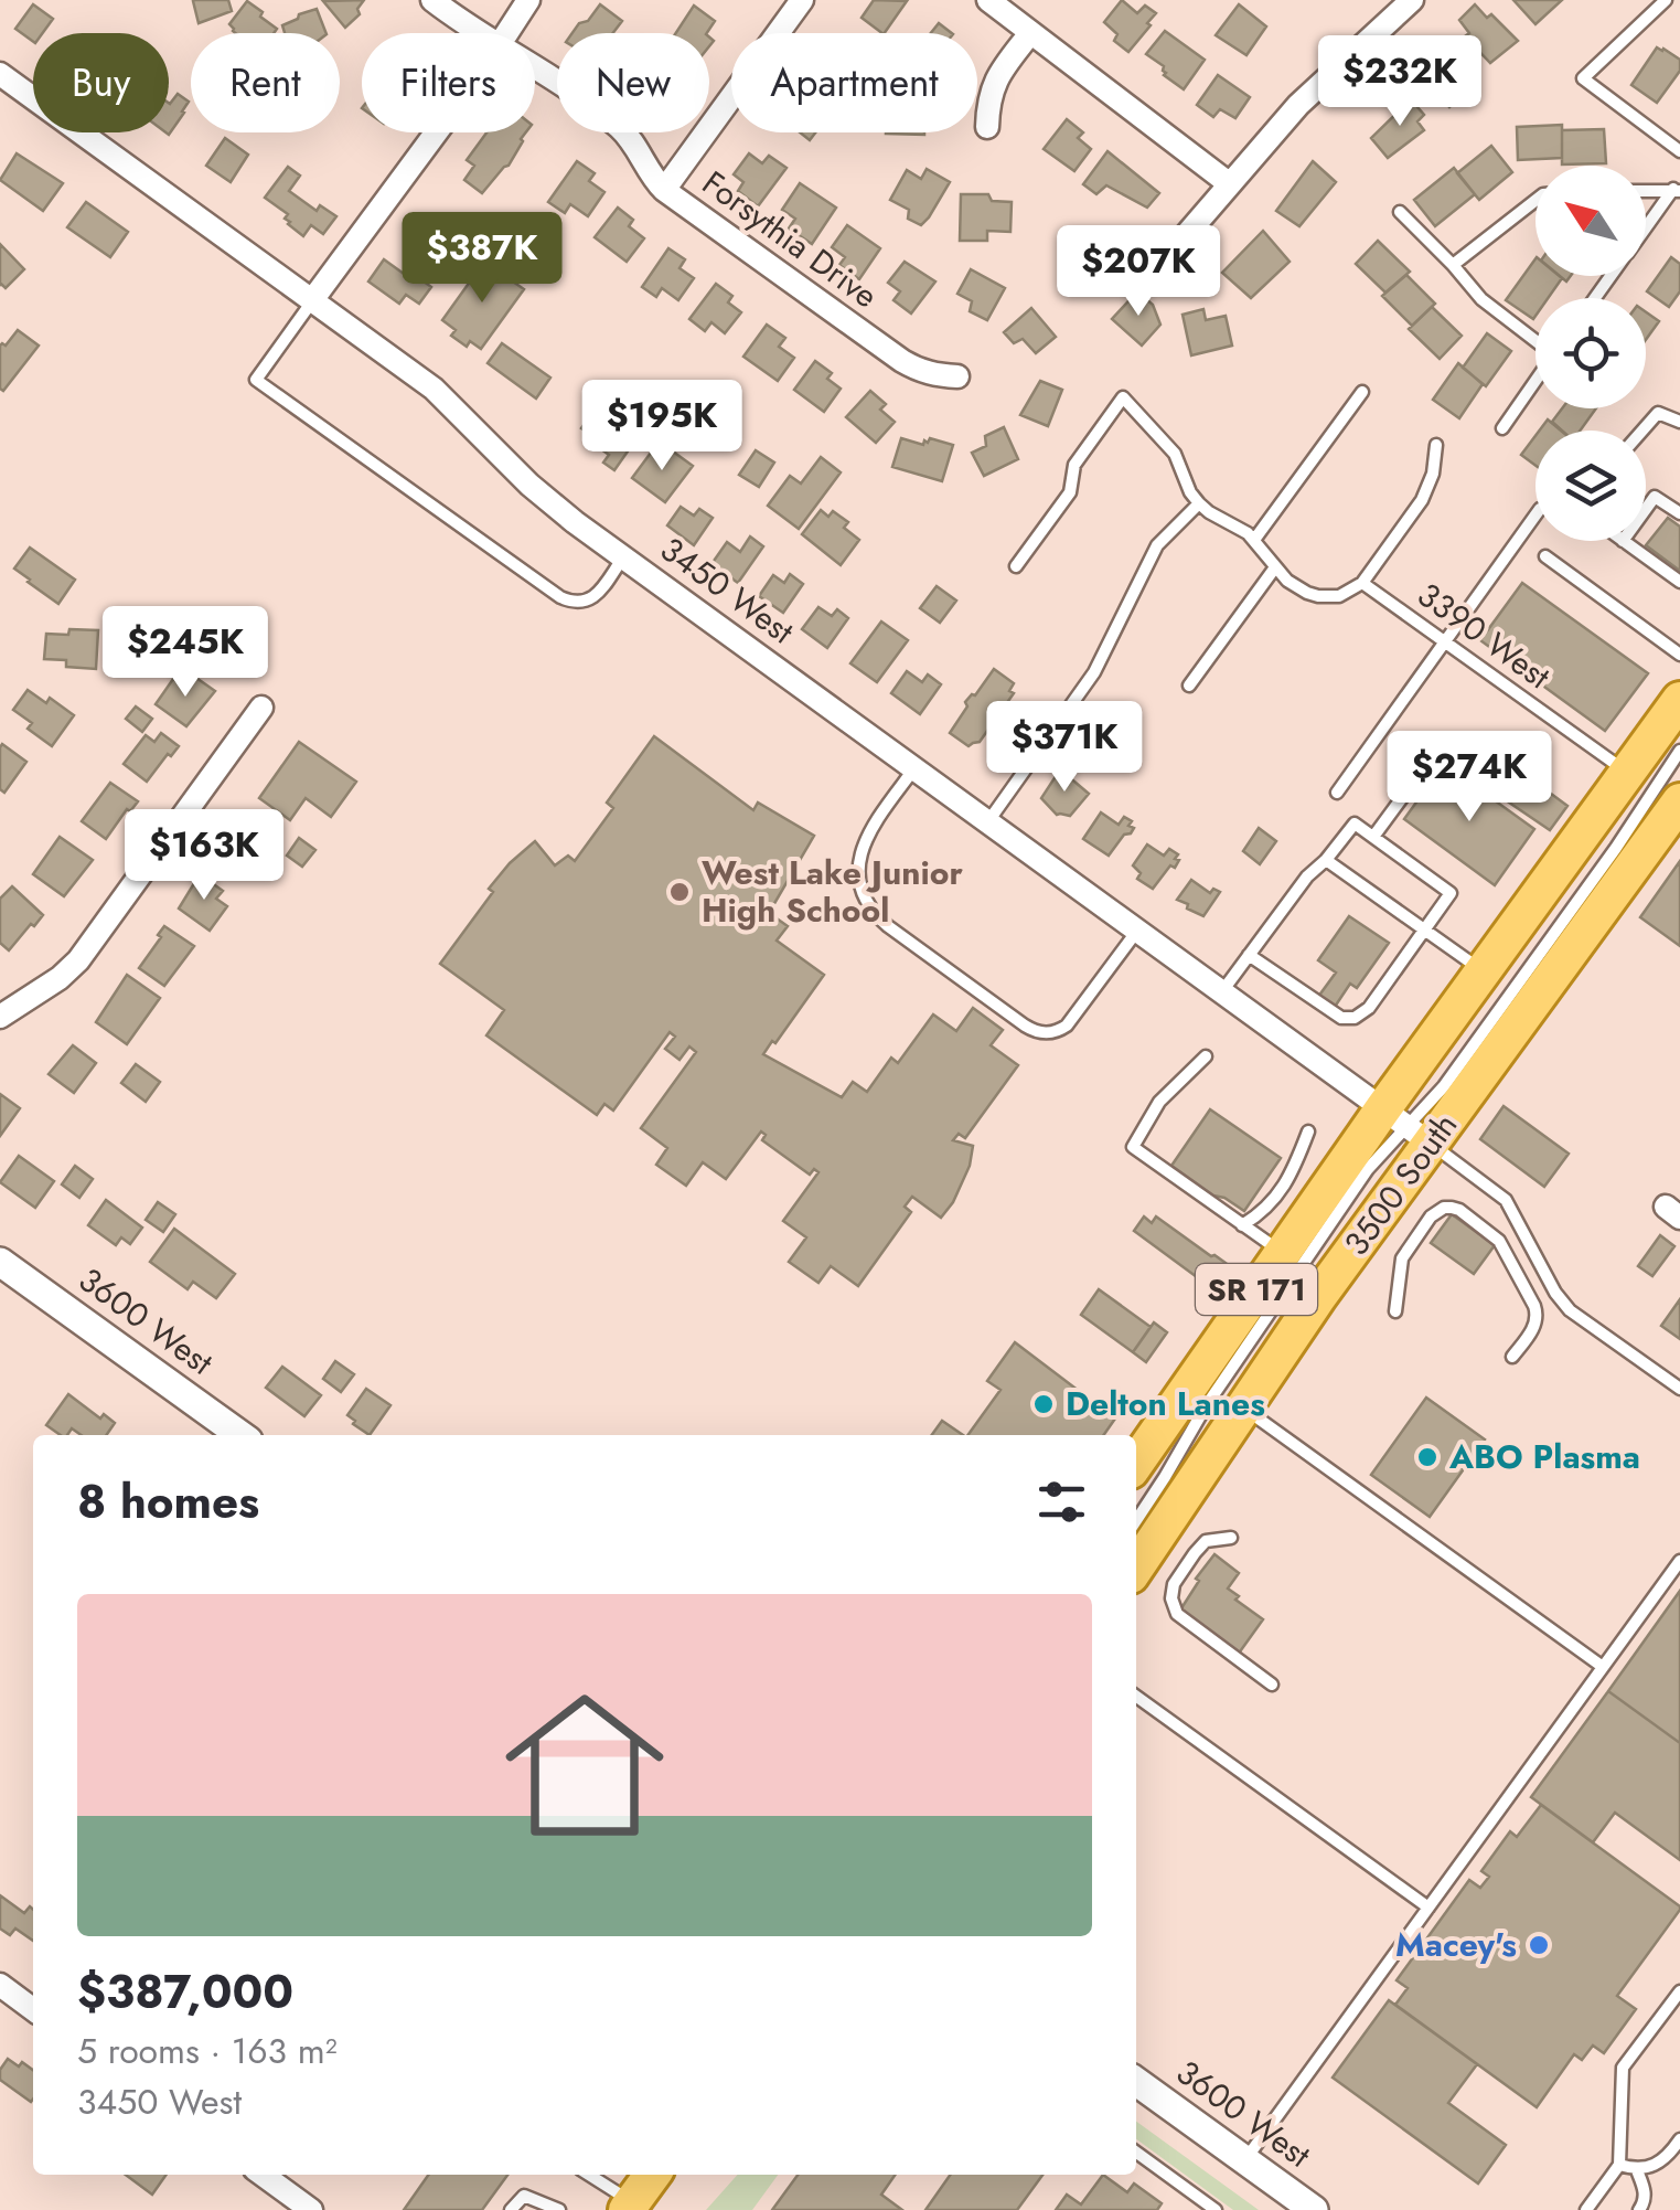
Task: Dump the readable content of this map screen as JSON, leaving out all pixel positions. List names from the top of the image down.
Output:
{
  "streets": {
    "main road": ["3500 South", "SR 171"],
    "street": ["Forsythia Drive", "3450 West", "3600 West"],
    "lane": ["3390 West"]
  },
  "crossings": [
    ["3450 West", "3500 South"],
    ["3390 West", "3500 South"]
  ],
  "places": [
    "West Lake Junior High School",
    "Delton Lanes",
    "ABO Plasma",
    "Macey's"
  ],
  "north": "top left",
  "page": {
    "chip": [
      "Buy",
      "Rent",
      "Filters",
      "New",
      "Apartment"
    ],
    "price": [
      "$232K",
      "$387K",
      "$207K",
      "$195K",
      "$245K",
      "$371K",
      "$274K",
      "$163K"
    ],
    "heading": "8 homes",
    "list": [
      {
        "name": "$387,000",
        "note": "5 rooms · 163 m² · 3450 West"
      }
    ]
  }
}
